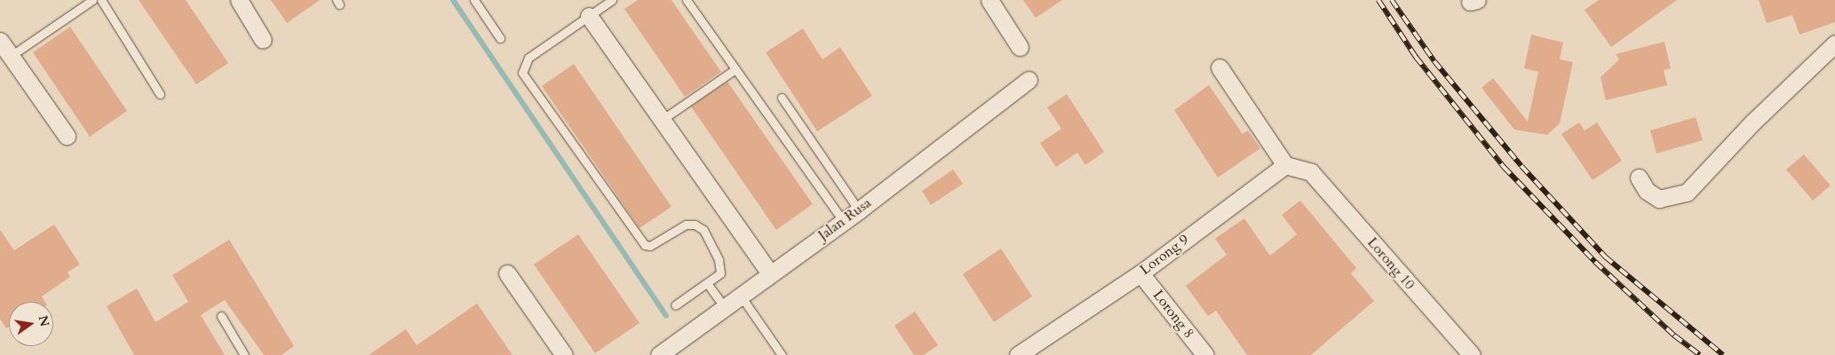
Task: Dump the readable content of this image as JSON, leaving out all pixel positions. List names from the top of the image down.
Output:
{
  "streets": {
    "street": [
      "Jalan Rusa",
      "Lorong 9",
      "Lorong 10",
      "Lorong 8"
    ]
  },
  "crossings": [
    ["Lorong 9", "Lorong 10"],
    ["Lorong 9", "Lorong 8"]
  ],
  "north": "right"
}
